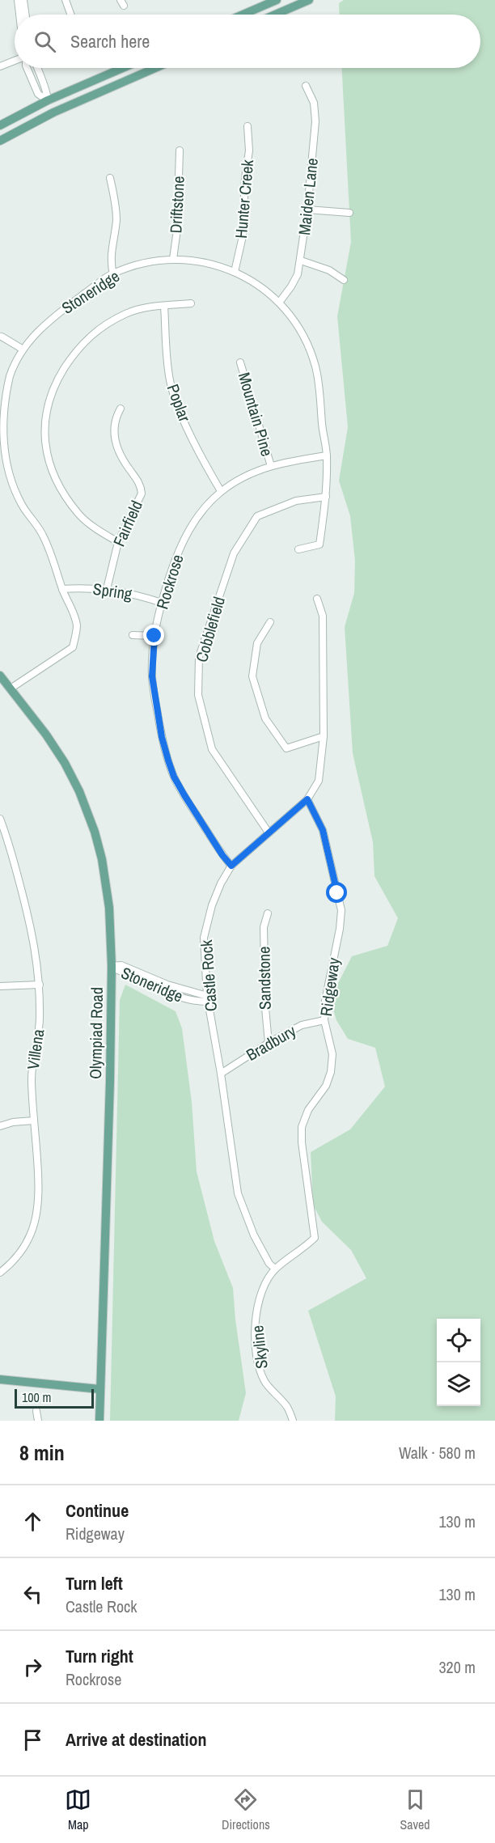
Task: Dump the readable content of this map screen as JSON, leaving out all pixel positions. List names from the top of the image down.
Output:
{
  "streets": {
    "main road": ["Olympiad Road"],
    "street": [
      "Maiden Lane",
      "Hunter Creek",
      "Driftstone",
      "Stoneridge",
      "Poplar",
      "Mountain Pine",
      "Fairfield",
      "Rockrose",
      "Spring",
      "Cobblefield",
      "Castle Rock",
      "Sandstone",
      "Ridgeway",
      "Bradbury",
      "Villena",
      "Skyline"
    ]
  },
  "crossings": [
    ["Maiden Lane", "Stoneridge"],
    ["Hunter Creek", "Stoneridge"],
    ["Driftstone", "Stoneridge"],
    ["Stoneridge", "Rockrose"],
    ["Stoneridge", "Spring"],
    ["Stoneridge", "Cobblefield"],
    ["Stoneridge", "Castle Rock"],
    ["Stoneridge", "Olympiad Road"],
    ["Poplar", "Rockrose"],
    ["Mountain Pine", "Rockrose"],
    ["Fairfield", "Spring"],
    ["Rockrose", "Spring"],
    ["Rockrose", "Castle Rock"],
    ["Cobblefield", "Castle Rock"],
    ["Castle Rock", "Ridgeway"],
    ["Castle Rock", "Bradbury"],
    ["Castle Rock", "Skyline"],
    ["Sandstone", "Bradbury"],
    ["Ridgeway", "Bradbury"],
    ["Ridgeway", "Skyline"]
  ],
  "scale_bar": "100 m",
  "page": {
    "search": "Search here",
    "scale": "100 m",
    "heading": ["8 min", "Walk · 580 m"],
    "list": [
      ["Continue", "Ridgeway", "130 m"],
      ["Turn left", "Castle Rock", "130 m"],
      ["Turn right", "Rockrose", "320 m"],
      "Arrive at destination"
    ],
    "nav": ["Map", "Directions", "Saved"]
  }
}
